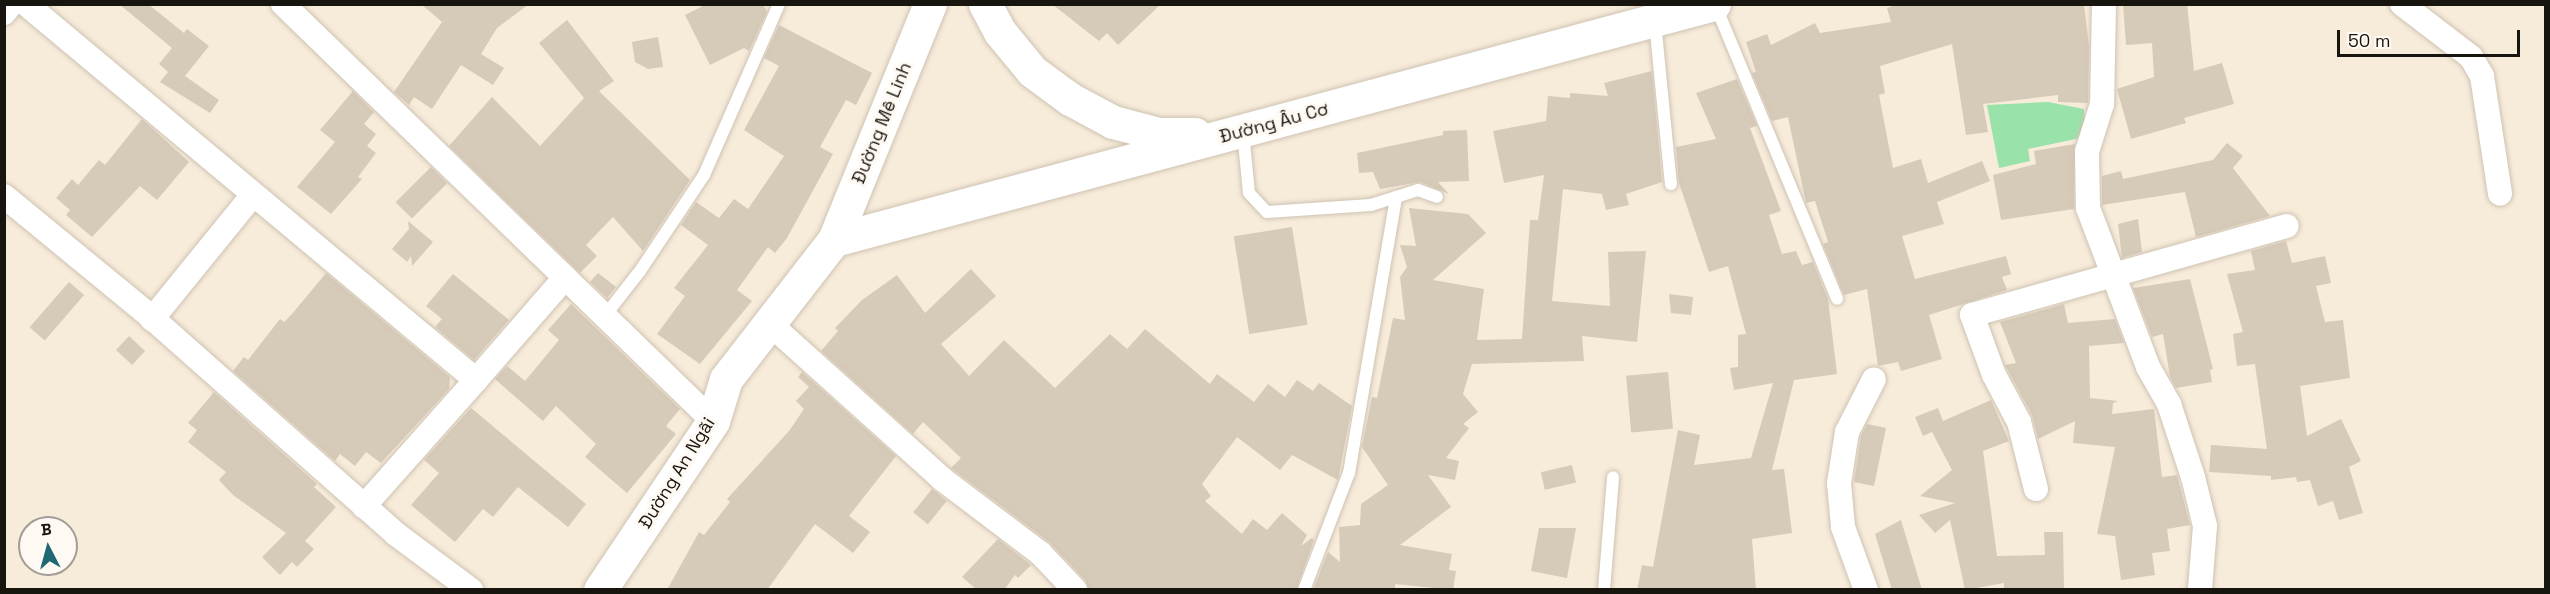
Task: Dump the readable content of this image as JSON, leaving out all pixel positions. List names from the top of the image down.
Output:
{
  "streets": {
    "main road": ["Đường Mê Linh", "Đường Âu Cơ", "Đường An Ngãi"]
  },
  "crossings": [
    ["Đường Mê Linh", "Đường Âu Cơ"],
    ["Đường Mê Linh", "Đường An Ngãi"],
    ["Đường Âu Cơ", "Đường An Ngãi"]
  ],
  "scale_bar": "50 m",
  "north": "top"
}
